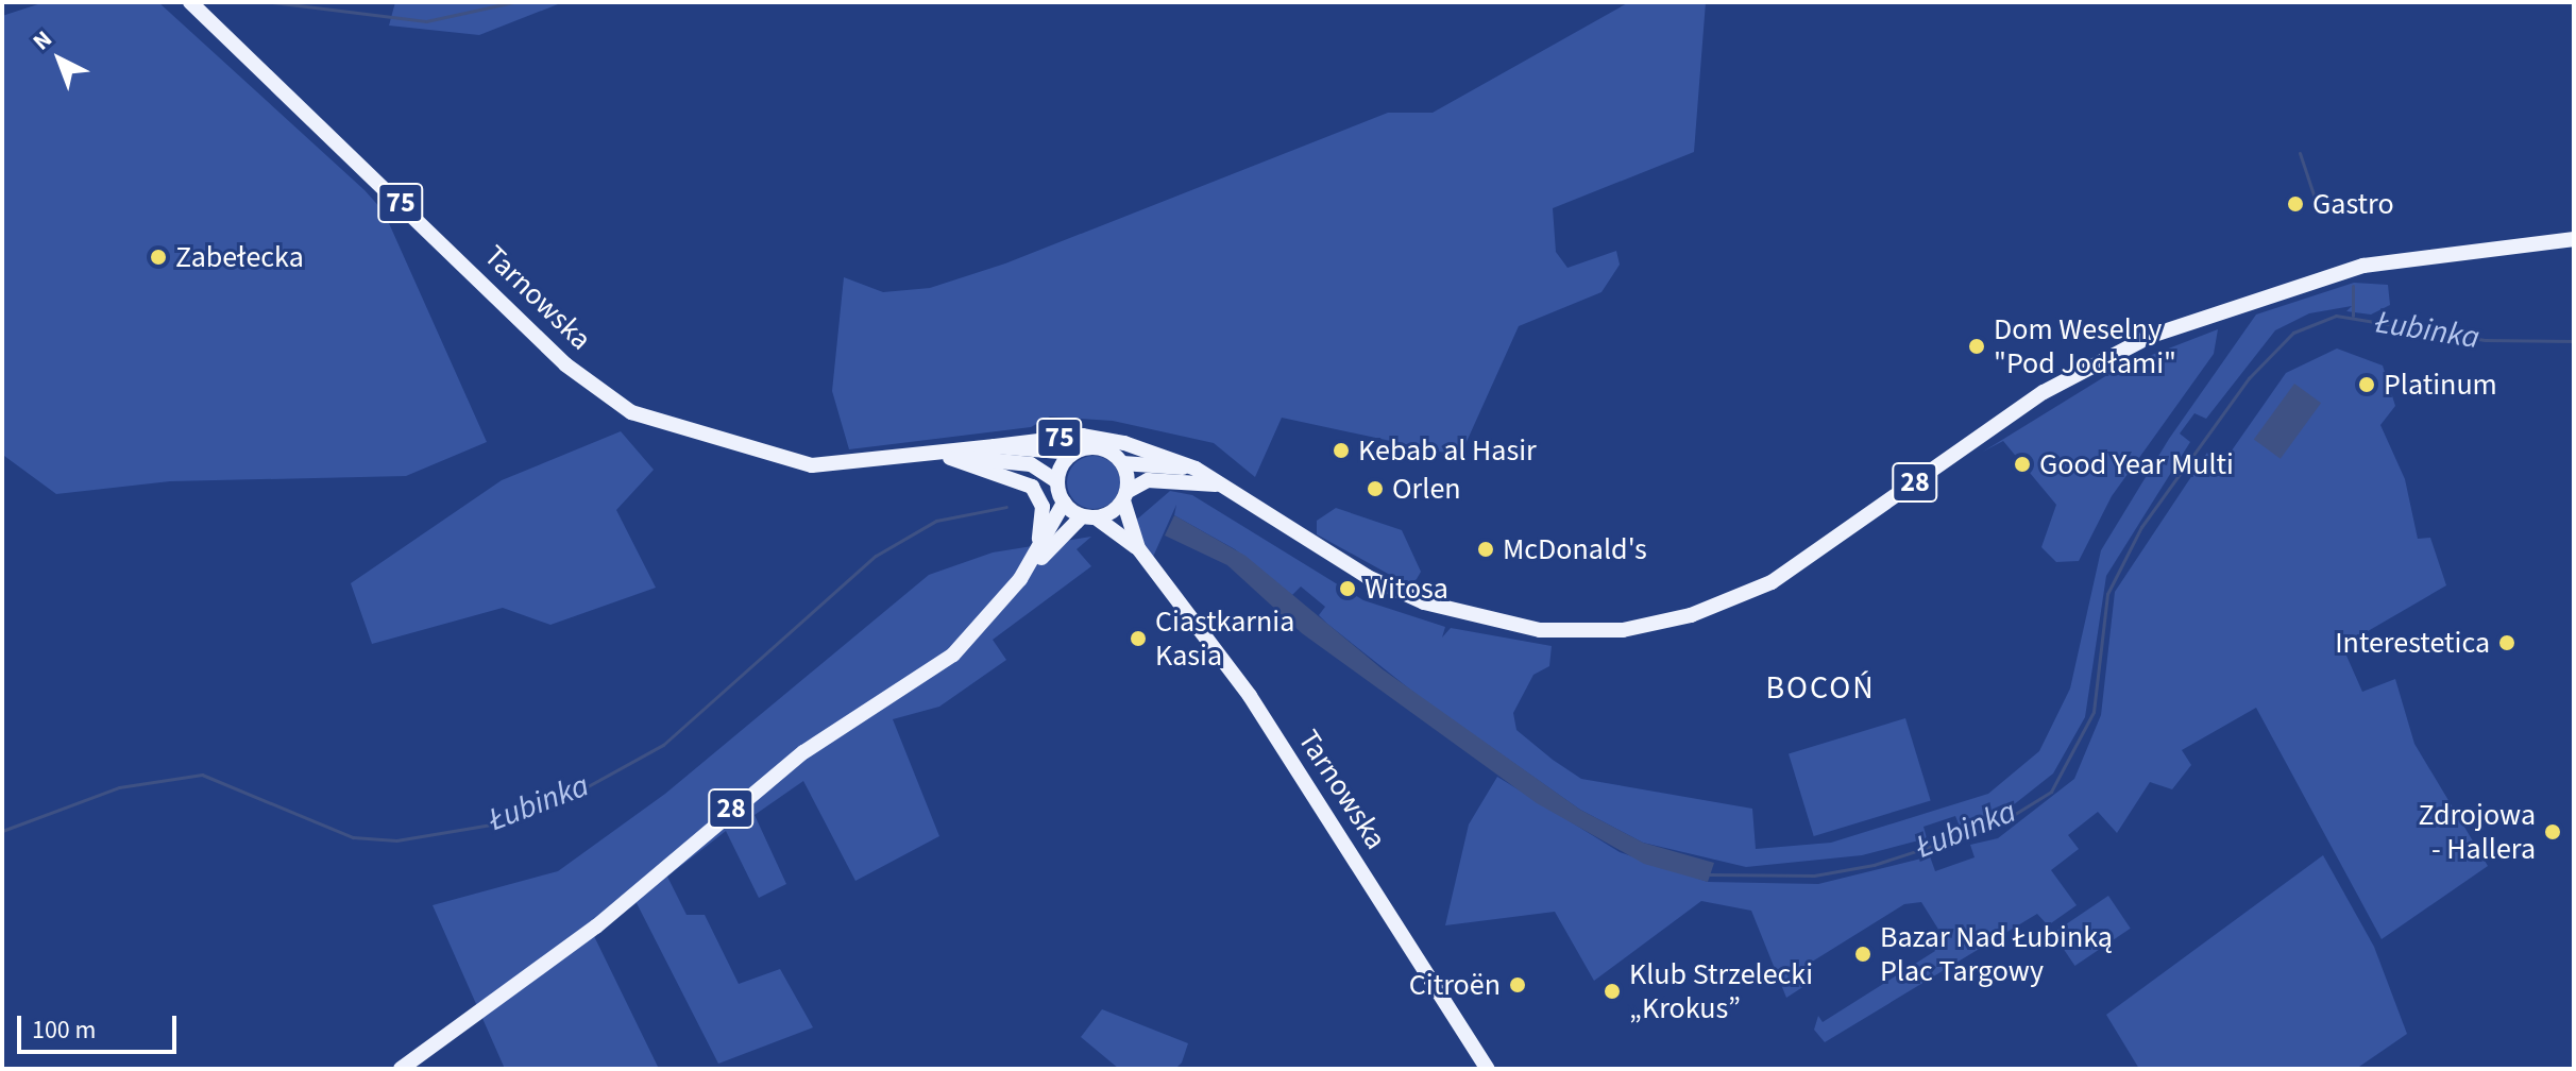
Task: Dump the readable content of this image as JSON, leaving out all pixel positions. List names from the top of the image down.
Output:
{
  "streets": {
    "main road": ["75", "Tarnowska", "28"]
  },
  "crossings": [
    ["75", "Tarnowska"],
    ["75", "28"],
    ["Tarnowska", "28"]
  ],
  "districts": ["BOCOŃ"],
  "water": ["Łubinka"],
  "places": [
    "Gastro",
    "Zabełecka",
    "Dom Weselny \"Pod Jodłami\"",
    "Platinum",
    "Kebab al Hasir",
    "Good Year Multi",
    "Orlen",
    "McDonald's",
    "Witosa",
    "Ciastkarnia Kasia",
    "Interestetica",
    "Zdrojowa - Hallera",
    "Bazar Nad Łubinką Plac Targowy",
    "Citroën",
    "Klub Strzelecki „Krokus”"
  ],
  "scale_bar": "100 m",
  "north": "top left"
}
